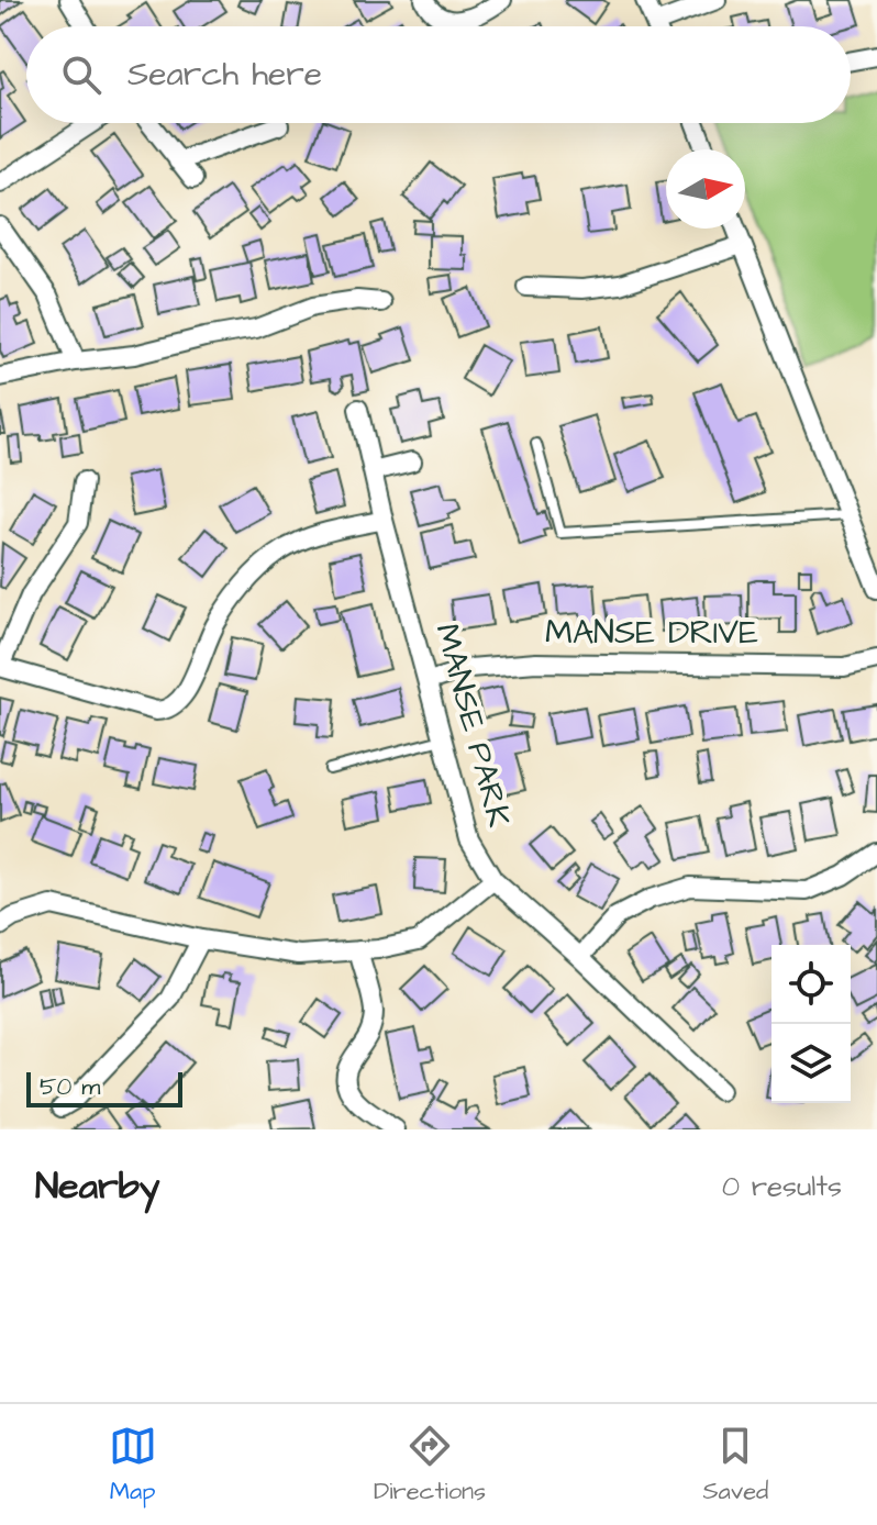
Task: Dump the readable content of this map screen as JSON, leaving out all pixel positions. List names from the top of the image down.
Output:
{
  "streets": {
    "street": ["MANSE DRIVE", "MANSE PARK"]
  },
  "crossings": [
    ["MANSE DRIVE", "MANSE PARK"]
  ],
  "scale_bar": "50 m",
  "north": "right",
  "page": {
    "search": "Search here",
    "scale": "50 m",
    "heading": ["Nearby", "0 results"],
    "nav": ["Map", "Directions", "Saved"]
  }
}
